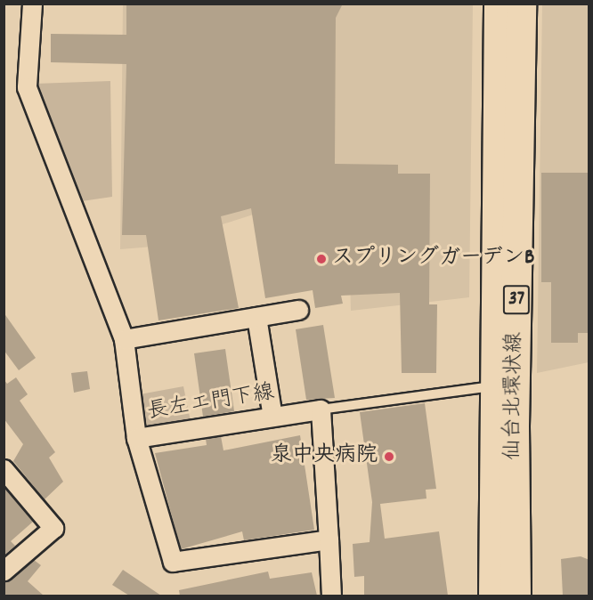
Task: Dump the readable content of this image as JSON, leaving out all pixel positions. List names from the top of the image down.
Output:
{
  "streets": {
    "main road": ["37", "仙台北環状線"],
    "street": ["長左エ門下線"]
  },
  "places": ["スプリングガーデンB", "泉中央病院"]
}
